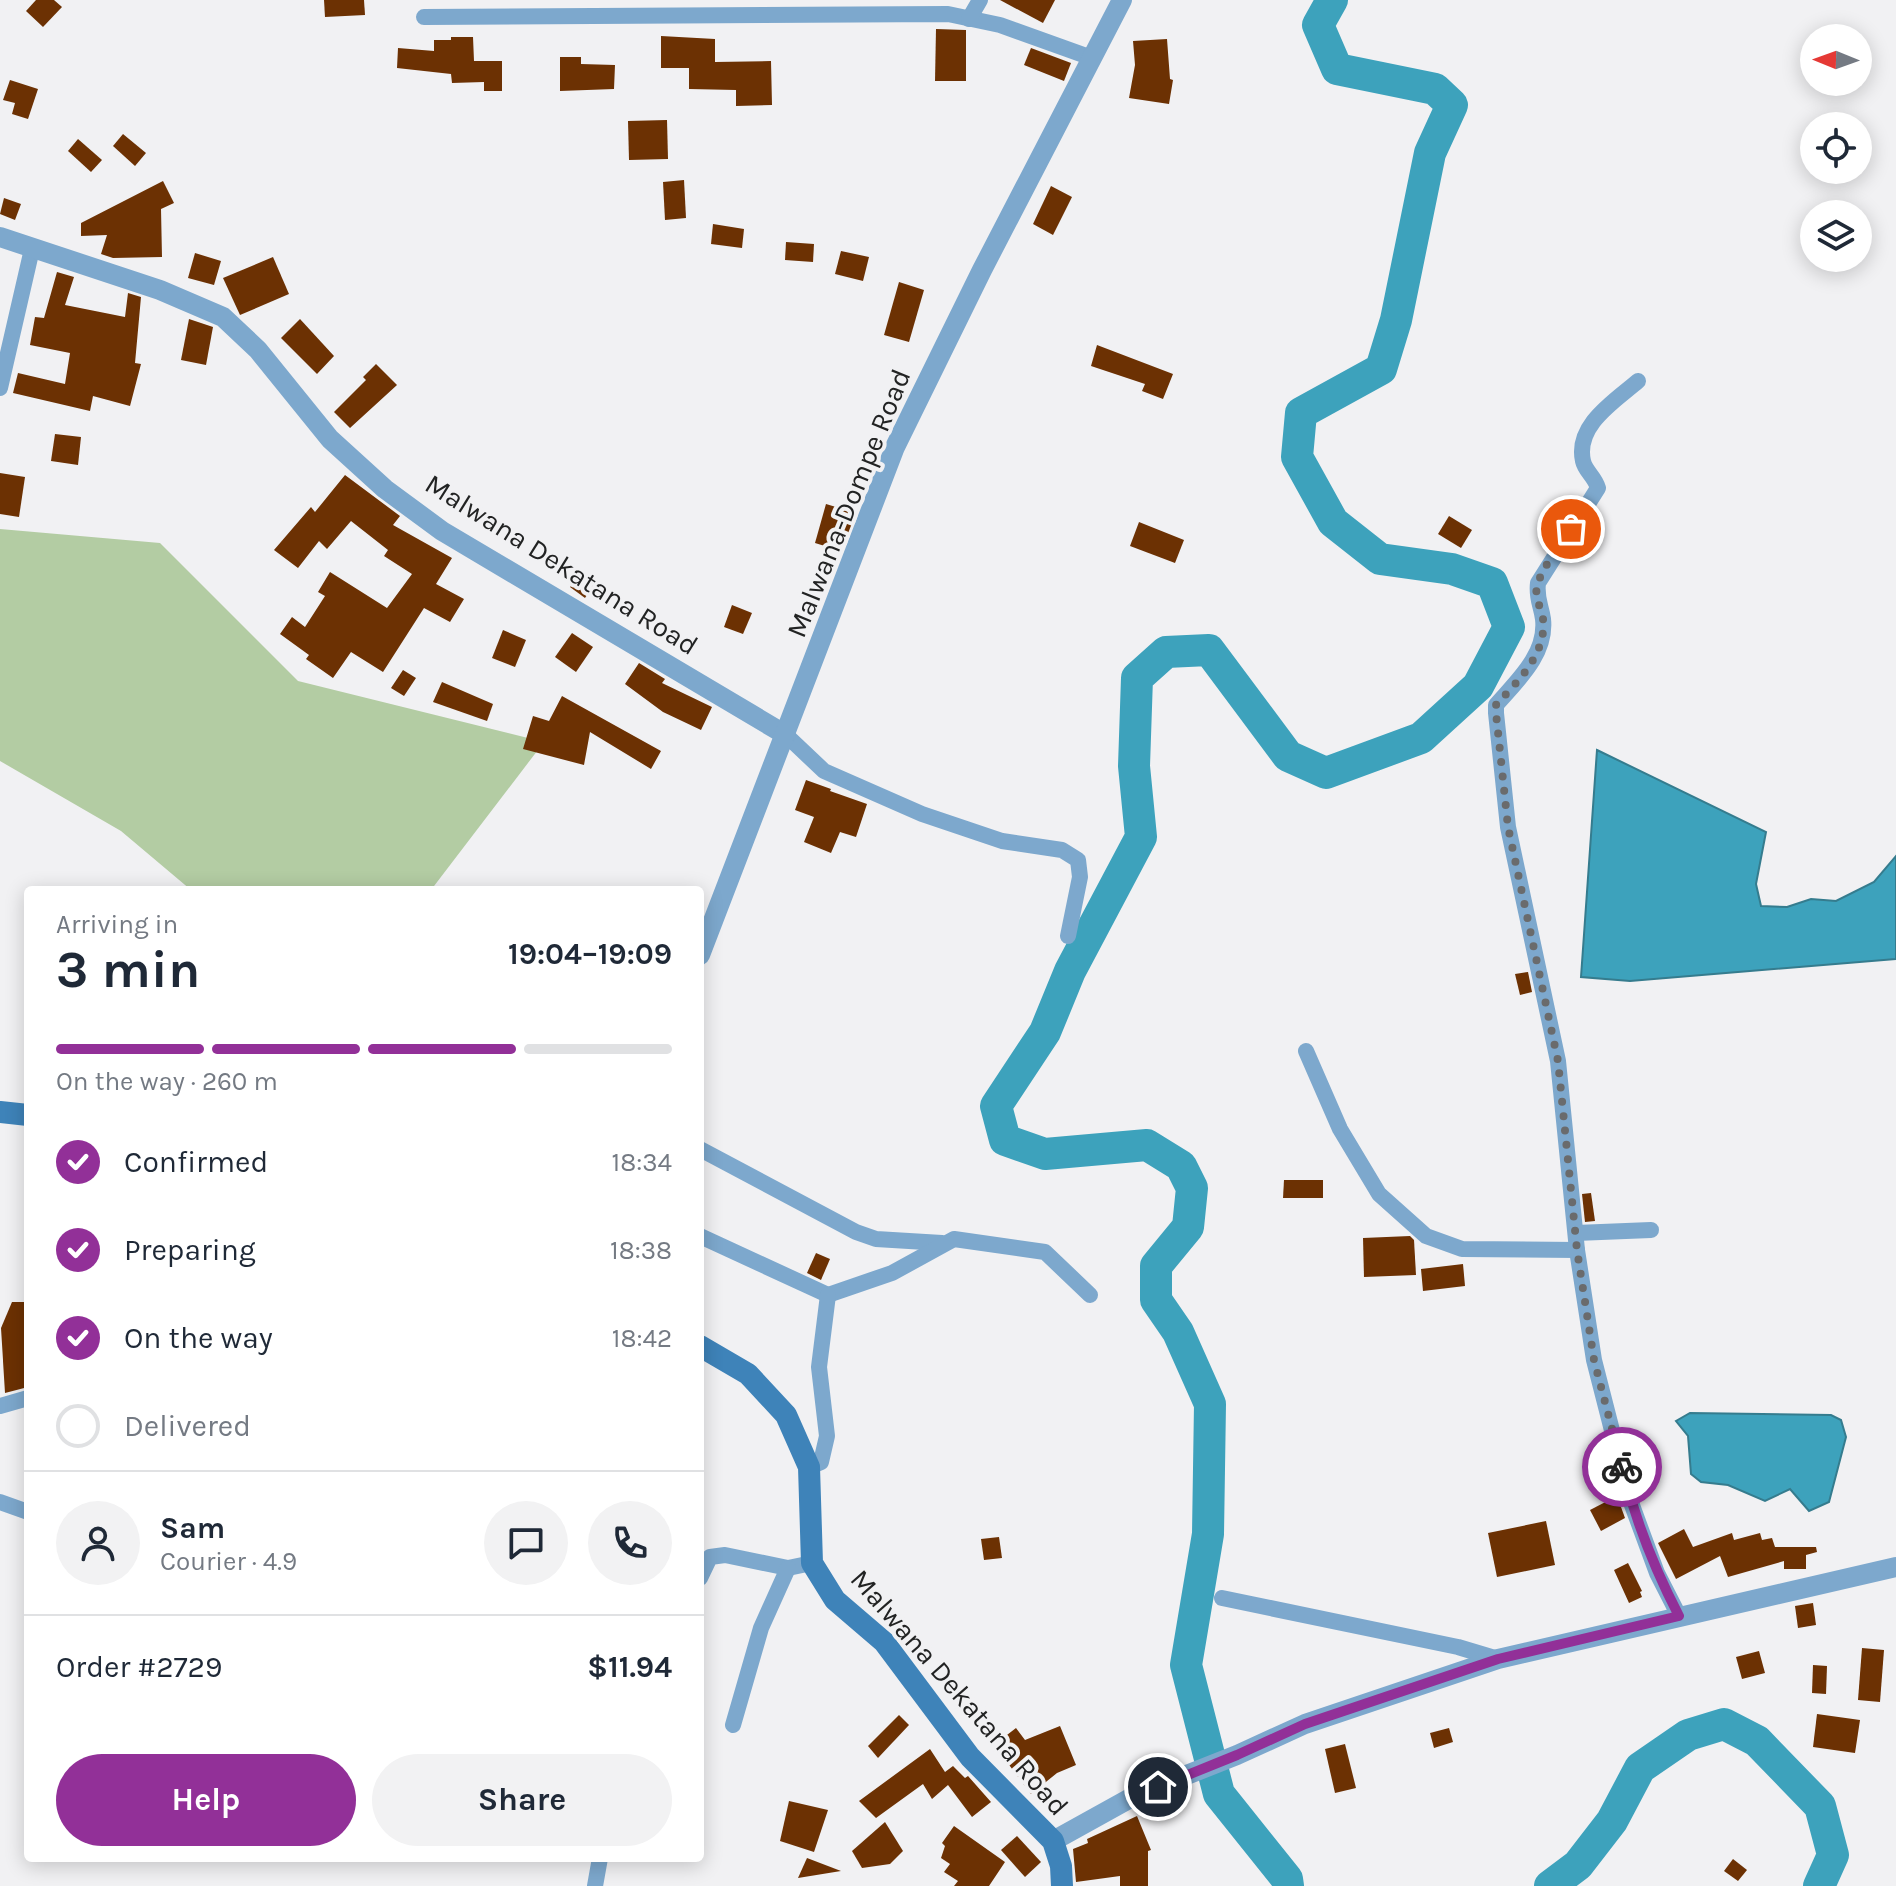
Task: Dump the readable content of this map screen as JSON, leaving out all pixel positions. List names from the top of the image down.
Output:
{
  "streets": {
    "main road": ["Malwana Dekatana Road"],
    "street": ["Malwana-Dompe Road"]
  },
  "crossings": [
    ["Malwana-Dompe Road", "Malwana Dekatana Road"]
  ],
  "north": "left",
  "page": {
    "heading": ["3 min", "Arriving in", "19:04–19:09"],
    "panel": [
      "Sam",
      "Courier · 4.9",
      "Order #2729",
      "$11.94"
    ],
    "bar": "On the way · 260 m",
    "list": [
      ["Confirmed", "18:34"],
      ["Preparing", "18:38"],
      ["On the way", "18:42"],
      "Delivered"
    ],
    "buttons": ["Help", "Share"]
  }
}
